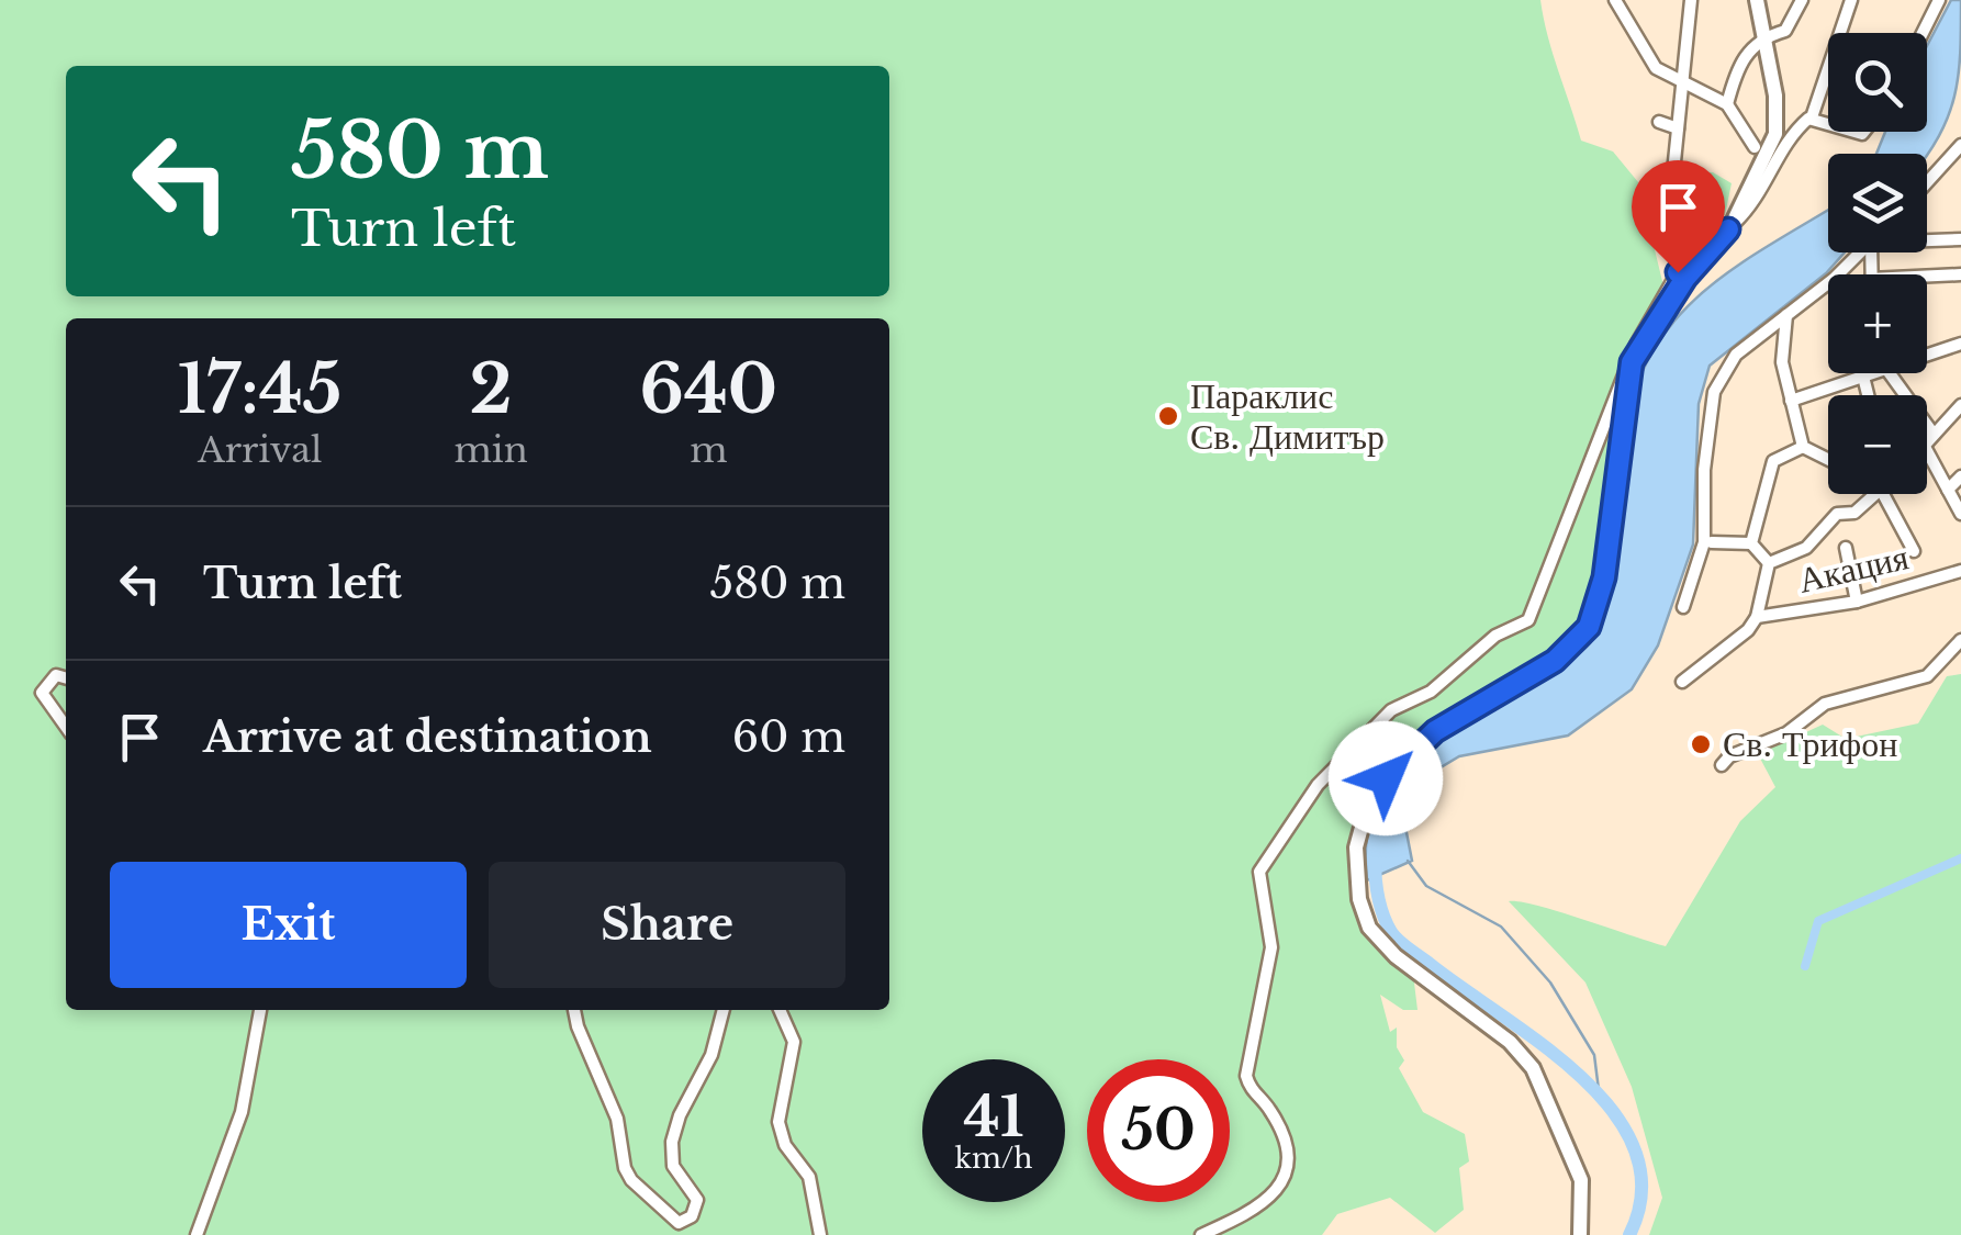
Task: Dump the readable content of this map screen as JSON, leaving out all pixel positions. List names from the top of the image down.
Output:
{
  "streets": {
    "street": ["Акация"]
  },
  "places": ["Параклис Св. Димитър", "Св. Трифон"],
  "page": {
    "map_buttons": ["+", "−"],
    "turn": ["580 m", "Turn left"],
    "eta": [
      "17:45",
      "Arrival",
      "2",
      "min",
      "640",
      "m"
    ],
    "list": [
      {
        "name": "Turn left",
        "value": "580 m"
      },
      {
        "name": "Arrive at destination",
        "value": "60 m"
      }
    ],
    "buttons": ["Exit", "Share"],
    "speed": "41 km/h",
    "limit": "50"
  }
}
